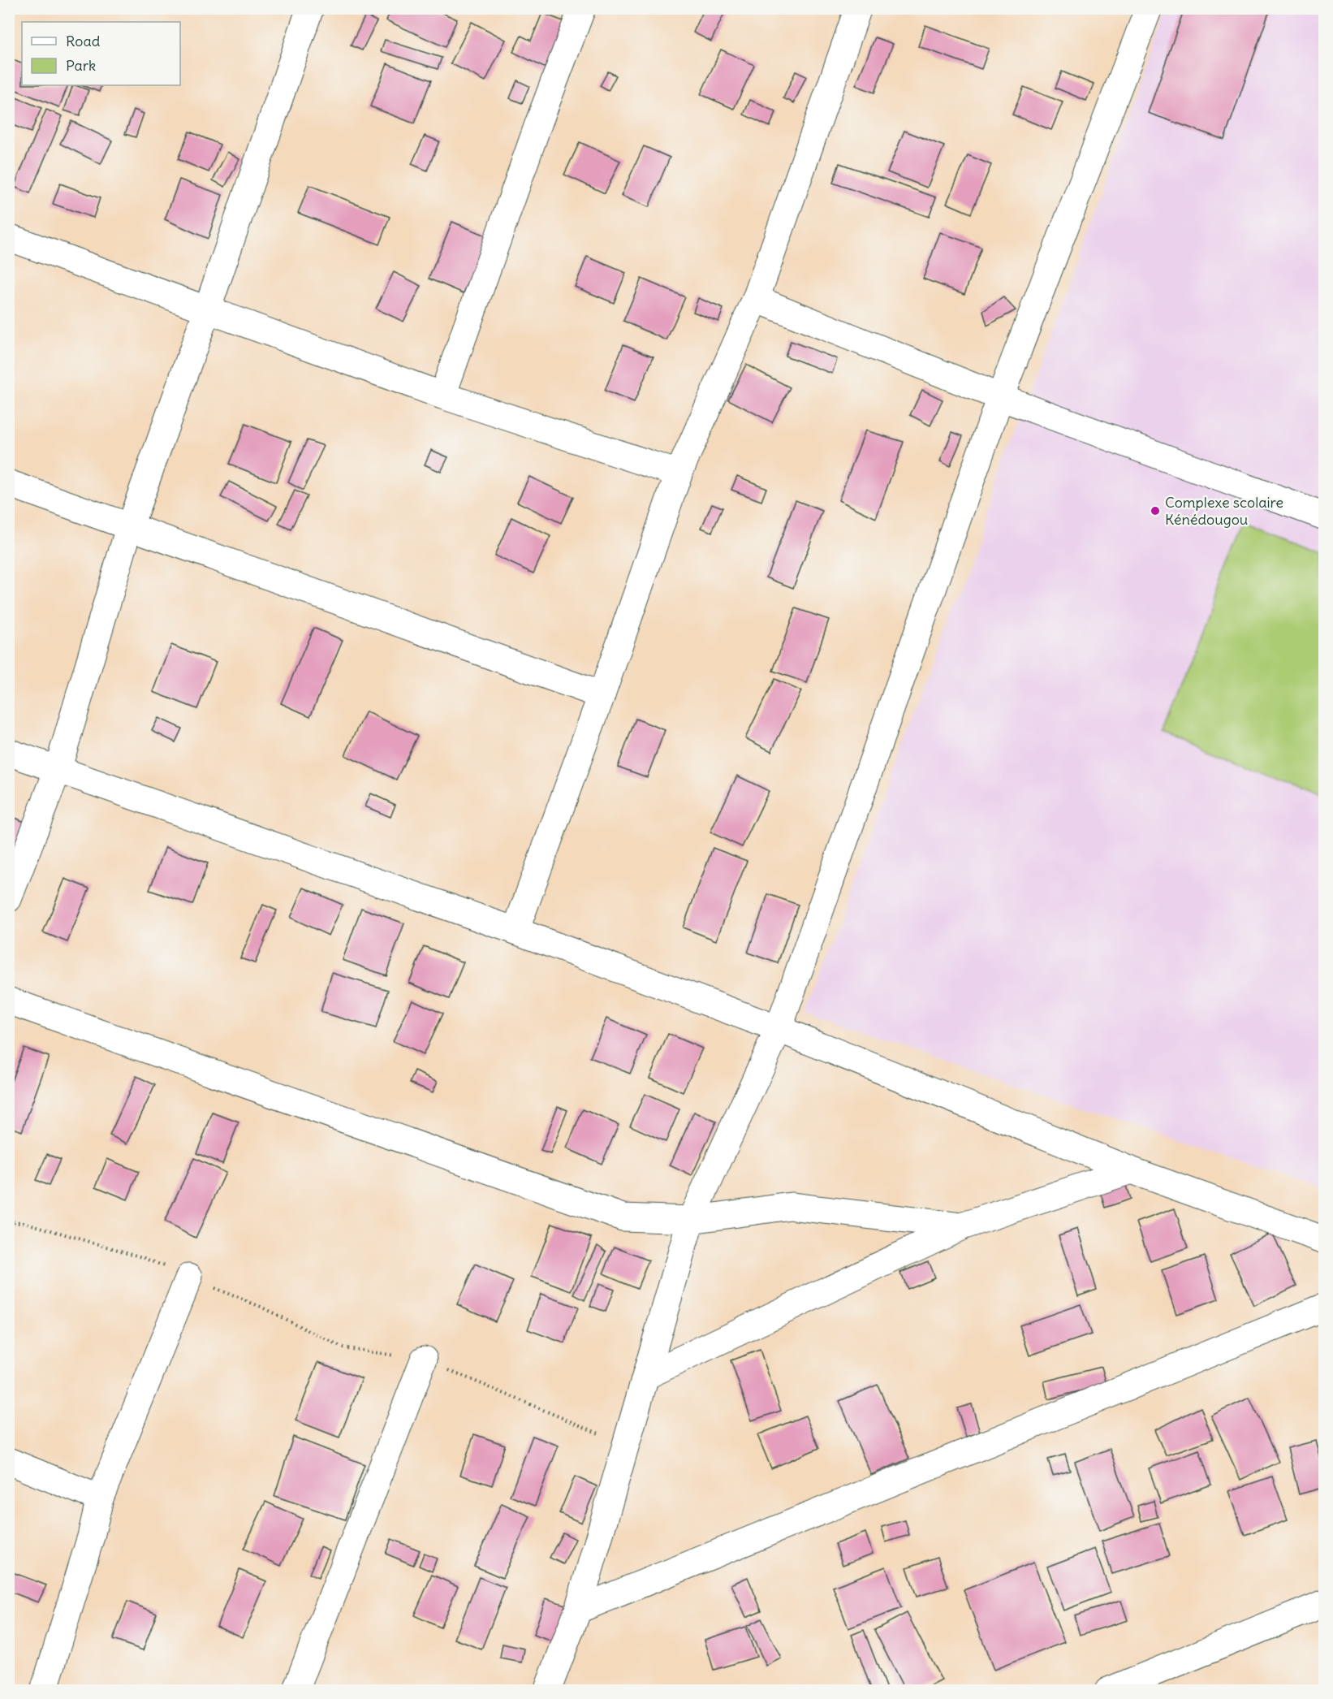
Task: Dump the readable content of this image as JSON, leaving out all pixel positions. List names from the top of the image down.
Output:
{
  "places": ["Complexe scolaire Kénédougou"],
  "legend": ["Road", "Park"]
}
